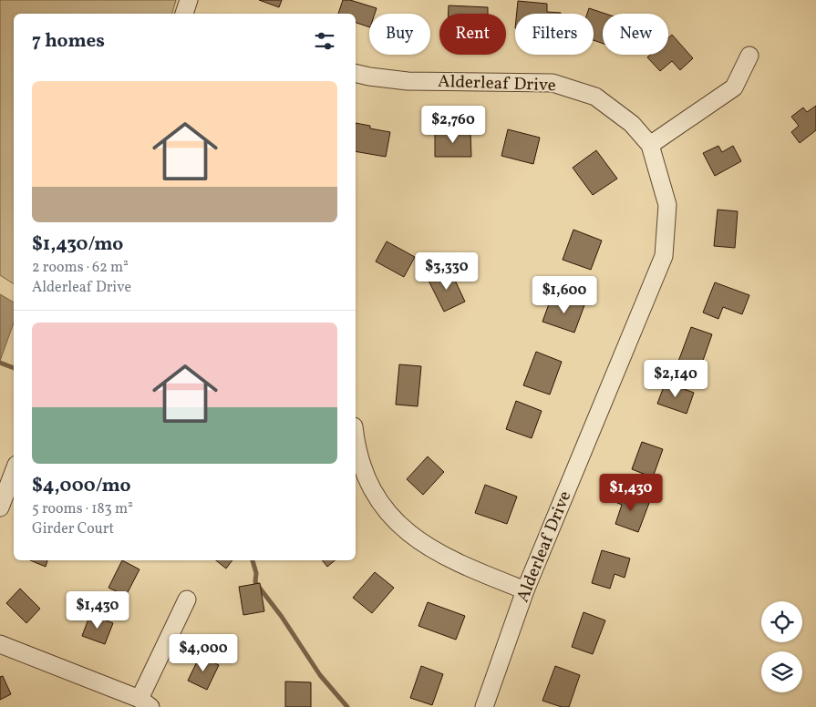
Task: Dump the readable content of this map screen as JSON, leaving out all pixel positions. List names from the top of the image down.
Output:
{
  "streets": {
    "street": ["Alderleaf Drive"]
  },
  "page": {
    "chip": [
      "Buy",
      "Rent",
      "Filters",
      "New"
    ],
    "heading": "7 homes",
    "list": [
      {
        "name": "$1,430/mo",
        "note": "2 rooms · 62 m² · Alderleaf Drive"
      },
      {
        "name": "$4,000/mo",
        "note": "5 rooms · 183 m² · Girder Court"
      }
    ],
    "price": [
      "$2,760",
      "$3,330",
      "$1,600",
      "$2,140",
      "$1,430",
      "$1,430",
      "$4,000"
    ]
  }
}
